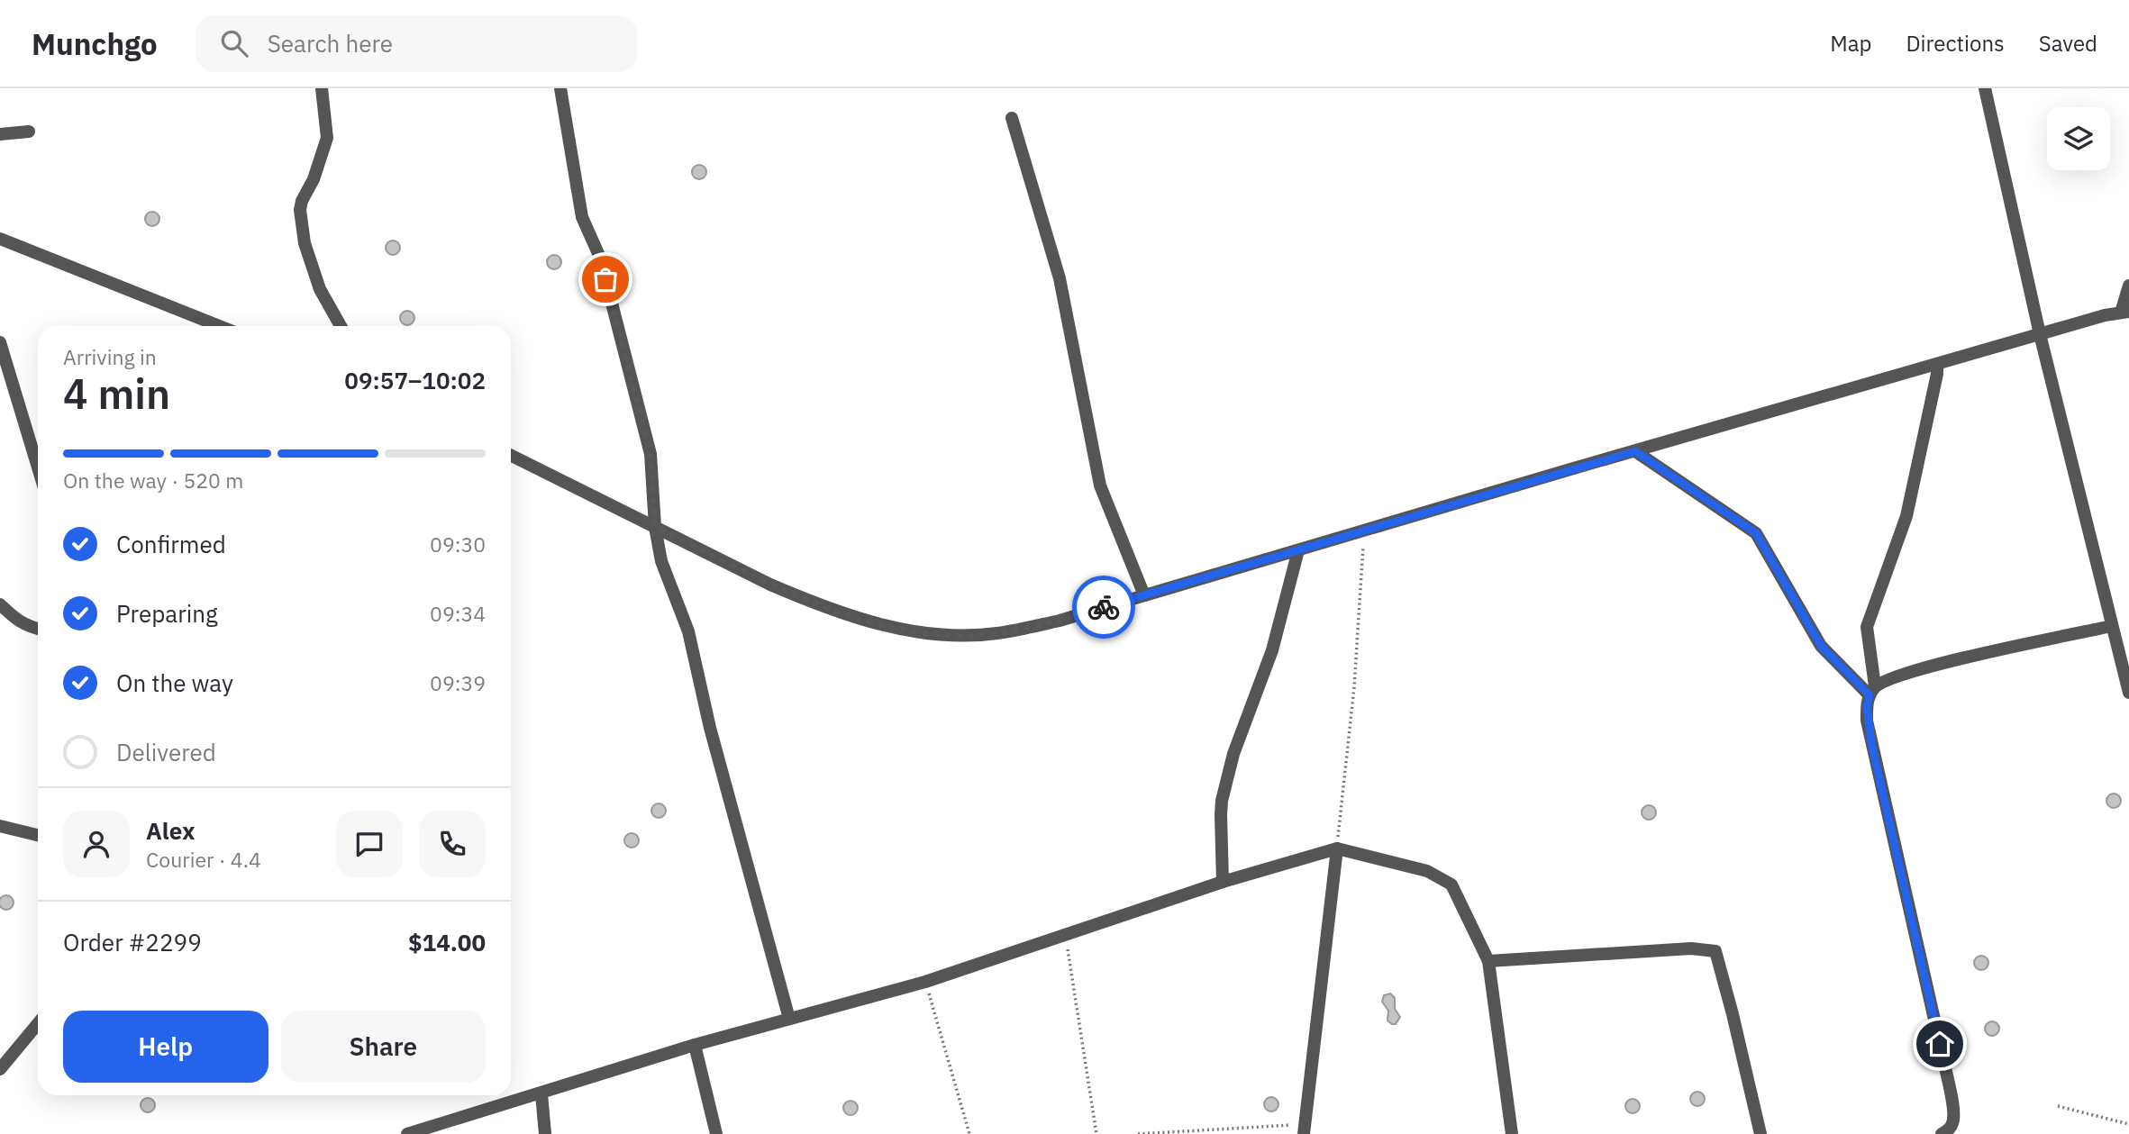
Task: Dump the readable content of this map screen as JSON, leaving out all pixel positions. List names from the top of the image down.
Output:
{
  "page": {
    "header": "Munchgo",
    "search": "Search here",
    "nav": ["Map", "Directions", "Saved"],
    "heading": ["4 min", "Arriving in", "09:57–10:02"],
    "panel": [
      "Alex",
      "Courier · 4.4",
      "Order #2299",
      "$14.00"
    ],
    "bar": "On the way · 520 m",
    "list": [
      ["Confirmed", "09:30"],
      ["Preparing", "09:34"],
      ["On the way", "09:39"],
      "Delivered"
    ],
    "buttons": ["Help", "Share"]
  }
}
